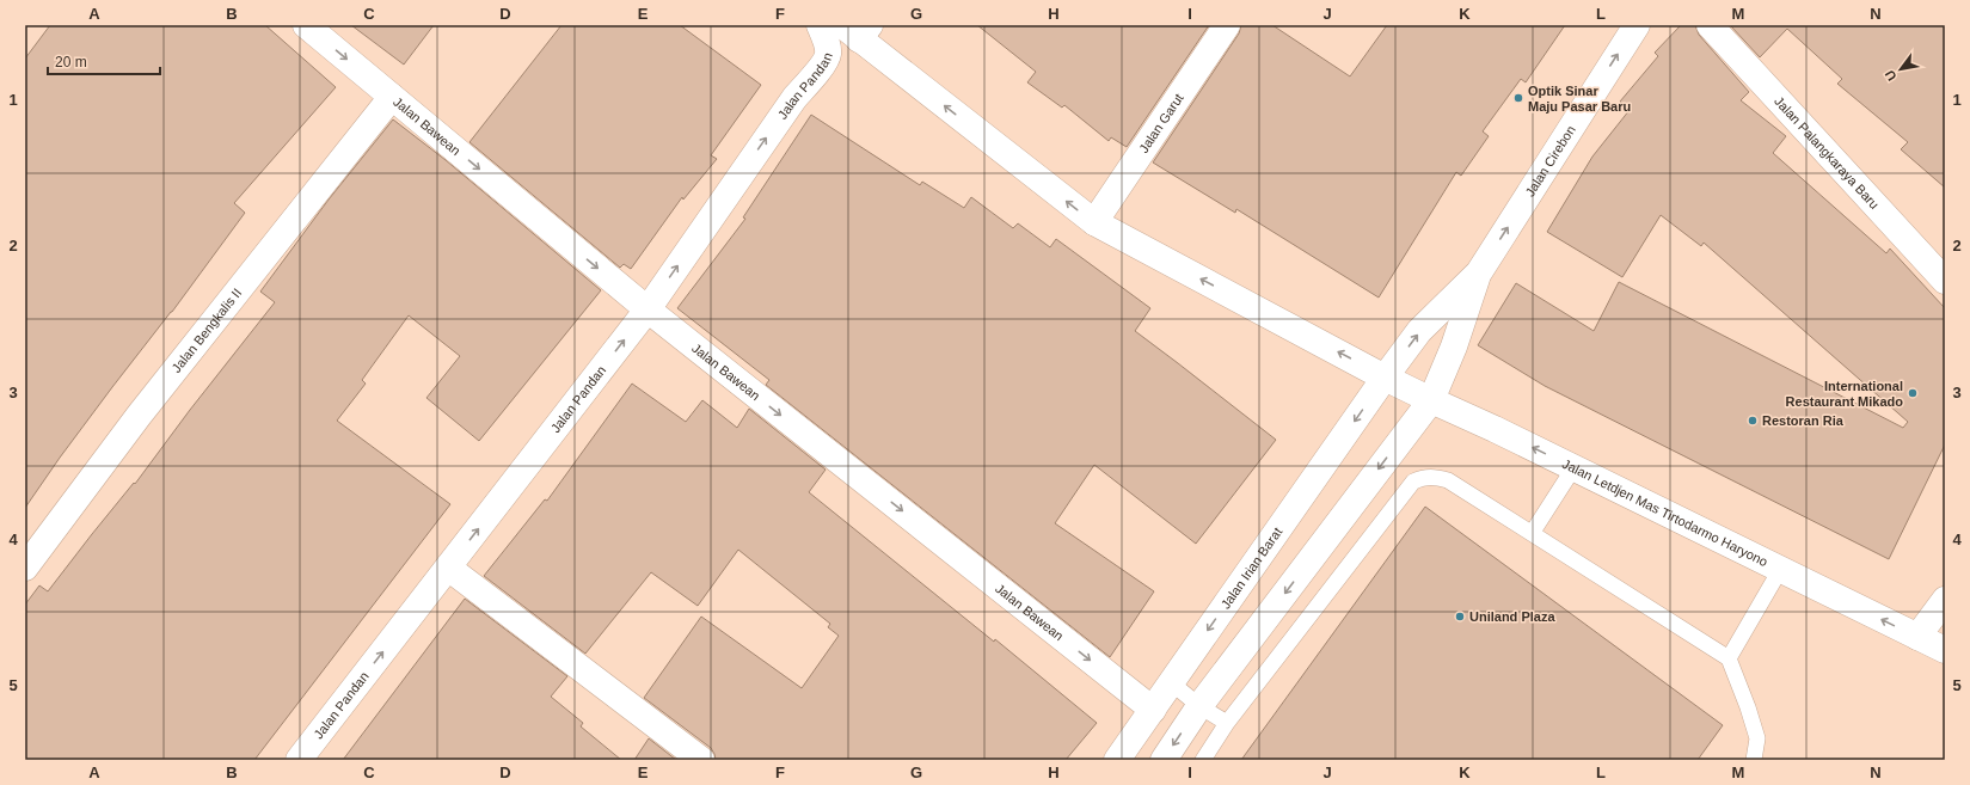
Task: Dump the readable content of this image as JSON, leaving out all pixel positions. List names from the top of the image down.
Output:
{
  "streets": {
    "street": [
      "Jalan Pandan",
      "Jalan Garut",
      "Jalan Bawean",
      "Jalan Palangkaraya Baru",
      "Jalan Cirebon",
      "Jalan Bengkalis II",
      "Jalan Letdjen Mas Tirtodarmo Haryono",
      "Jalan Irian Barat"
    ]
  },
  "crossings": [
    ["Jalan Pandan", "Jalan Bawean"],
    ["Jalan Garut", "Jalan Letdjen Mas Tirtodarmo Haryono"],
    ["Jalan Bawean", "Jalan Bengkalis II"],
    ["Jalan Bawean", "Jalan Irian Barat"],
    ["Jalan Cirebon", "Jalan Letdjen Mas Tirtodarmo Haryono"],
    ["Jalan Cirebon", "Jalan Irian Barat"],
    ["Jalan Letdjen Mas Tirtodarmo Haryono", "Jalan Irian Barat"]
  ],
  "one_way": ["Jalan Pandan", "Jalan Bawean", "Jalan Letdjen Mas Tirtodarmo Haryono"],
  "places": [
    "Optik Sinar Maju Pasar Baru",
    "International Restaurant Mikado",
    "Restoran Ria",
    "Uniland Plaza"
  ],
  "scale_bar": "20 m",
  "north": "bottom left",
  "grid": {
    "columns": [
      "A",
      "B",
      "C",
      "D",
      "E",
      "F",
      "G",
      "H",
      "I",
      "J",
      "K",
      "L",
      "M",
      "N"
    ],
    "rows": [
      "1",
      "2",
      "3",
      "4",
      "5"
    ]
  }
}
